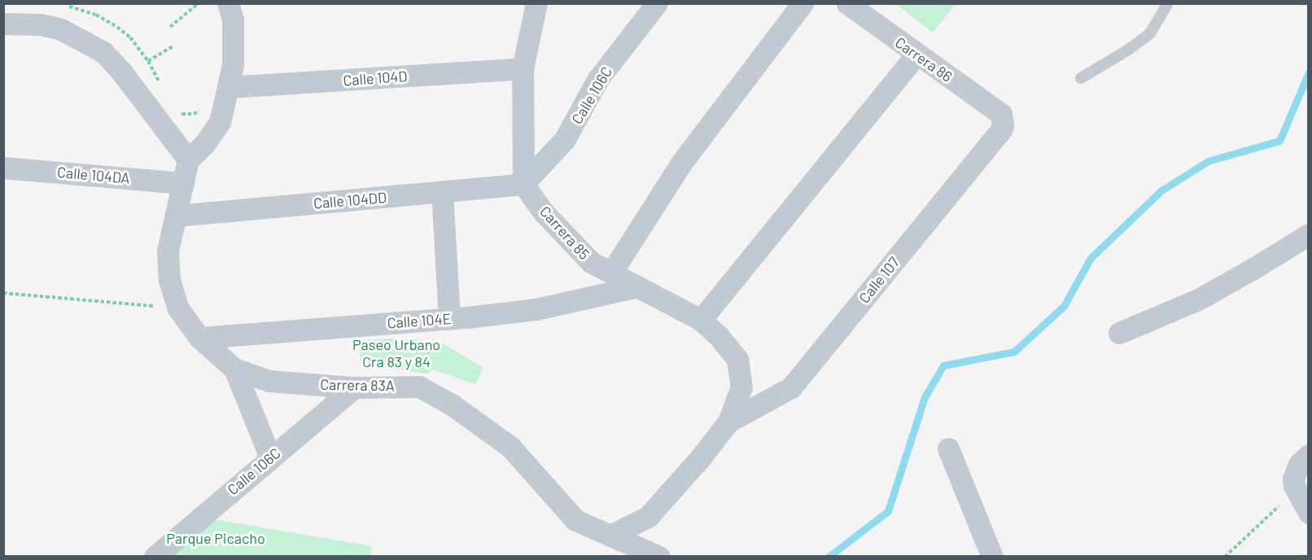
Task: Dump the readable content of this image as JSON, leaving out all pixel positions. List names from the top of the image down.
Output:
{
  "streets": {
    "street": [
      "Carrera 86",
      "Calle 104D",
      "Calle 106C",
      "Calle 104DA",
      "Calle 104DD",
      "Carrera 85",
      "Calle 107",
      "Calle 104E",
      "Carrera 83A"
    ]
  },
  "crossings": [
    ["Carrera 86", "Calle 107"],
    ["Calle 106C", "Calle 104DD"],
    ["Calle 106C", "Carrera 85"],
    ["Calle 106C", "Carrera 83A"],
    ["Calle 104DA", "Carrera 83A"],
    ["Calle 104DD", "Carrera 85"],
    ["Calle 104DD", "Carrera 83A"],
    ["Carrera 85", "Calle 107"],
    ["Carrera 85", "Calle 104E"],
    ["Calle 107", "Carrera 83A"],
    ["Calle 104E", "Carrera 83A"]
  ],
  "parks": ["Paseo Urbano Cra 83 y 84", "Parque Picacho"]
}
